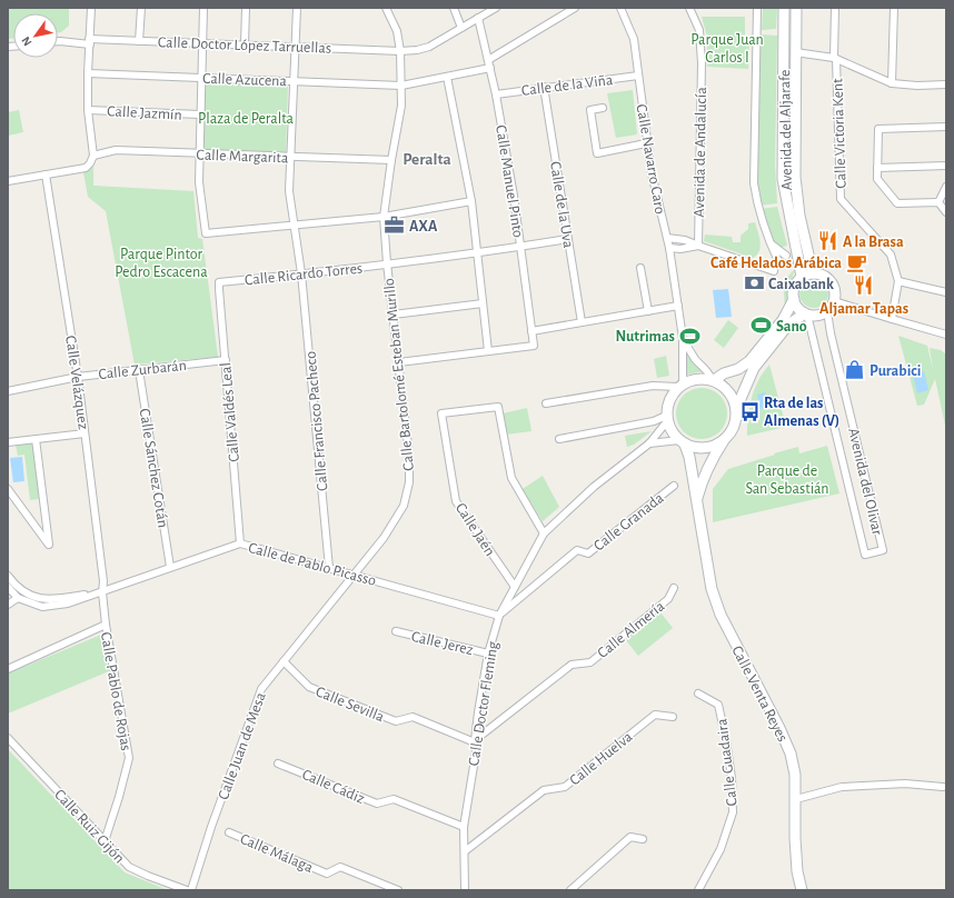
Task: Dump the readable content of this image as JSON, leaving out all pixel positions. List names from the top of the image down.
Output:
{
  "streets": {
    "main road": ["Avenida del Aljarafe", "Calle Venta Reyes"],
    "street": [
      "Calle Doctor López Tarruellas",
      "Calle Azucena",
      "Calle de la Viña",
      "Calle Jazmín",
      "Calle Victoria Kent",
      "Avenida de Andalucía",
      "Calle Margarita",
      "Calle Navarro Caro",
      "Calle Manuel Pinto",
      "Calle de la Uva",
      "Calle Ricardo Torres",
      "Calle Zurbarán",
      "Calle Bartolomé Esteban Murillo",
      "Calle Velázquez",
      "Calle Valdés Leal",
      "Calle Francisco Pacheco",
      "Calle Sánchez Cotán",
      "Avenida del Olivar",
      "Calle Granada",
      "Calle Jaén",
      "Calle de Pablo Picasso",
      "Calle Almería",
      "Calle Jerez",
      "Calle Pablo de Rojas",
      "Calle Sevilla",
      "Calle Doctor Fleming",
      "Calle Juan de Mesa",
      "Calle Huelva",
      "Calle Guadaira",
      "Calle Cádiz",
      "Calle Ruiz Gijón",
      "Calle Málaga"
    ]
  },
  "crossings": [
    ["Calle Doctor López Tarruellas", "Calle Manuel Pinto"],
    ["Calle Doctor López Tarruellas", "Calle Bartolomé Esteban Murillo"],
    ["Calle Doctor López Tarruellas", "Calle Francisco Pacheco"],
    ["Calle Azucena", "Calle Manuel Pinto"],
    ["Calle Azucena", "Calle Bartolomé Esteban Murillo"],
    ["Calle Azucena", "Calle Francisco Pacheco"],
    ["Calle de la Viña", "Calle Navarro Caro"],
    ["Calle de la Viña", "Calle Manuel Pinto"],
    ["Calle de la Viña", "Calle de la Uva"],
    ["Avenida del Aljarafe", "Avenida del Olivar"],
    ["Calle Margarita", "Calle Bartolomé Esteban Murillo"],
    ["Calle Margarita", "Calle Francisco Pacheco"],
    ["Calle Navarro Caro", "Calle Venta Reyes"],
    ["Calle Navarro Caro", "Calle Doctor Fleming"],
    ["Calle Manuel Pinto", "Calle Ricardo Torres"],
    ["Calle de la Uva", "Calle Ricardo Torres"],
    ["Calle Ricardo Torres", "Calle Bartolomé Esteban Murillo"],
    ["Calle Ricardo Torres", "Calle Valdés Leal"],
    ["Calle Ricardo Torres", "Calle Francisco Pacheco"],
    ["Calle Zurbarán", "Calle Velázquez"],
    ["Calle Zurbarán", "Calle Valdés Leal"],
    ["Calle Zurbarán", "Calle Sánchez Cotán"],
    ["Calle Bartolomé Esteban Murillo", "Calle de Pablo Picasso"],
    ["Calle Bartolomé Esteban Murillo", "Calle Juan de Mesa"],
    ["Calle Velázquez", "Calle de Pablo Picasso"],
    ["Calle Velázquez", "Calle Pablo de Rojas"],
    ["Calle Valdés Leal", "Calle de Pablo Picasso"],
    ["Calle Francisco Pacheco", "Calle de Pablo Picasso"],
    ["Calle Sánchez Cotán", "Calle de Pablo Picasso"],
    ["Calle Granada", "Calle de Pablo Picasso"],
    ["Calle Granada", "Calle Doctor Fleming"],
    ["Calle Jaén", "Calle Doctor Fleming"],
    ["Calle de Pablo Picasso", "Calle Pablo de Rojas"],
    ["Calle de Pablo Picasso", "Calle Doctor Fleming"],
    ["Calle de Pablo Picasso", "Calle Juan de Mesa"],
    ["Calle Almería", "Calle Sevilla"],
    ["Calle Almería", "Calle Doctor Fleming"],
    ["Calle Jerez", "Calle Doctor Fleming"],
    ["Calle Pablo de Rojas", "Calle Ruiz Gijón"],
    ["Calle Venta Reyes", "Calle Doctor Fleming"],
    ["Calle Sevilla", "Calle Doctor Fleming"],
    ["Calle Sevilla", "Calle Juan de Mesa"],
    ["Calle Doctor Fleming", "Calle Huelva"],
    ["Calle Doctor Fleming", "Calle Cádiz"]
  ],
  "districts": ["Peralta"],
  "parks": [
    "Parque Juan Carlos I",
    "Plaza de Peralta",
    "Parque Pintor Pedro Escacena",
    "Parque de San Sebastián"
  ],
  "places": {
    "office": ["AXA"],
    "restaurant": ["A la Brasa", "Aljamar Tapas"],
    "cafe": ["Café Helados Arábica"],
    "bank": ["Caixabank"],
    "sports": ["Sano", "Nutrimas"],
    "shop": ["Purabici"],
    "bus stop": ["Rta de las Almenas (V)"]
  },
  "north": "bottom left"
}
